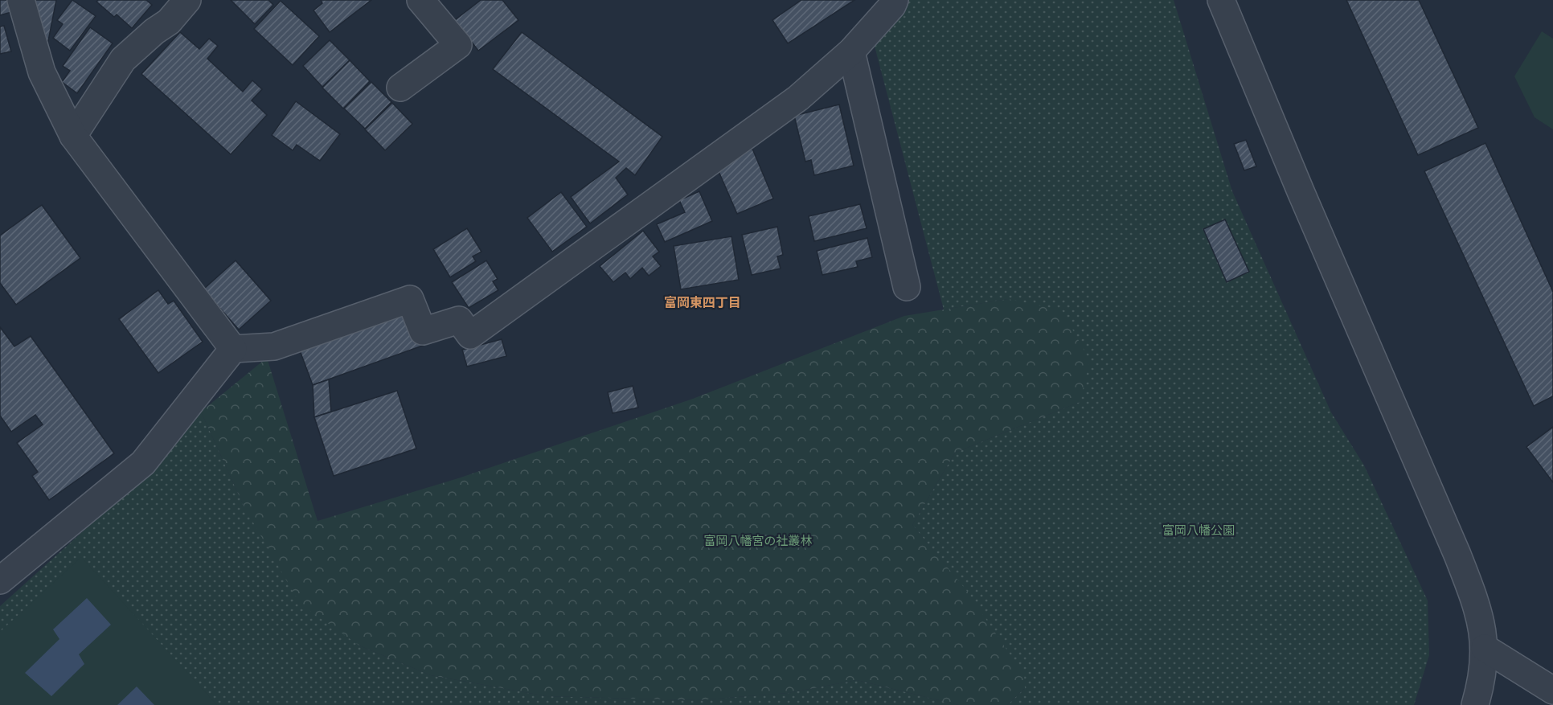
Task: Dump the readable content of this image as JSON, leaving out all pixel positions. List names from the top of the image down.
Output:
{
  "districts": ["富岡東四丁目"],
  "parks": ["富岡八幡公園", "富岡八幡宮の社叢林"]
}
